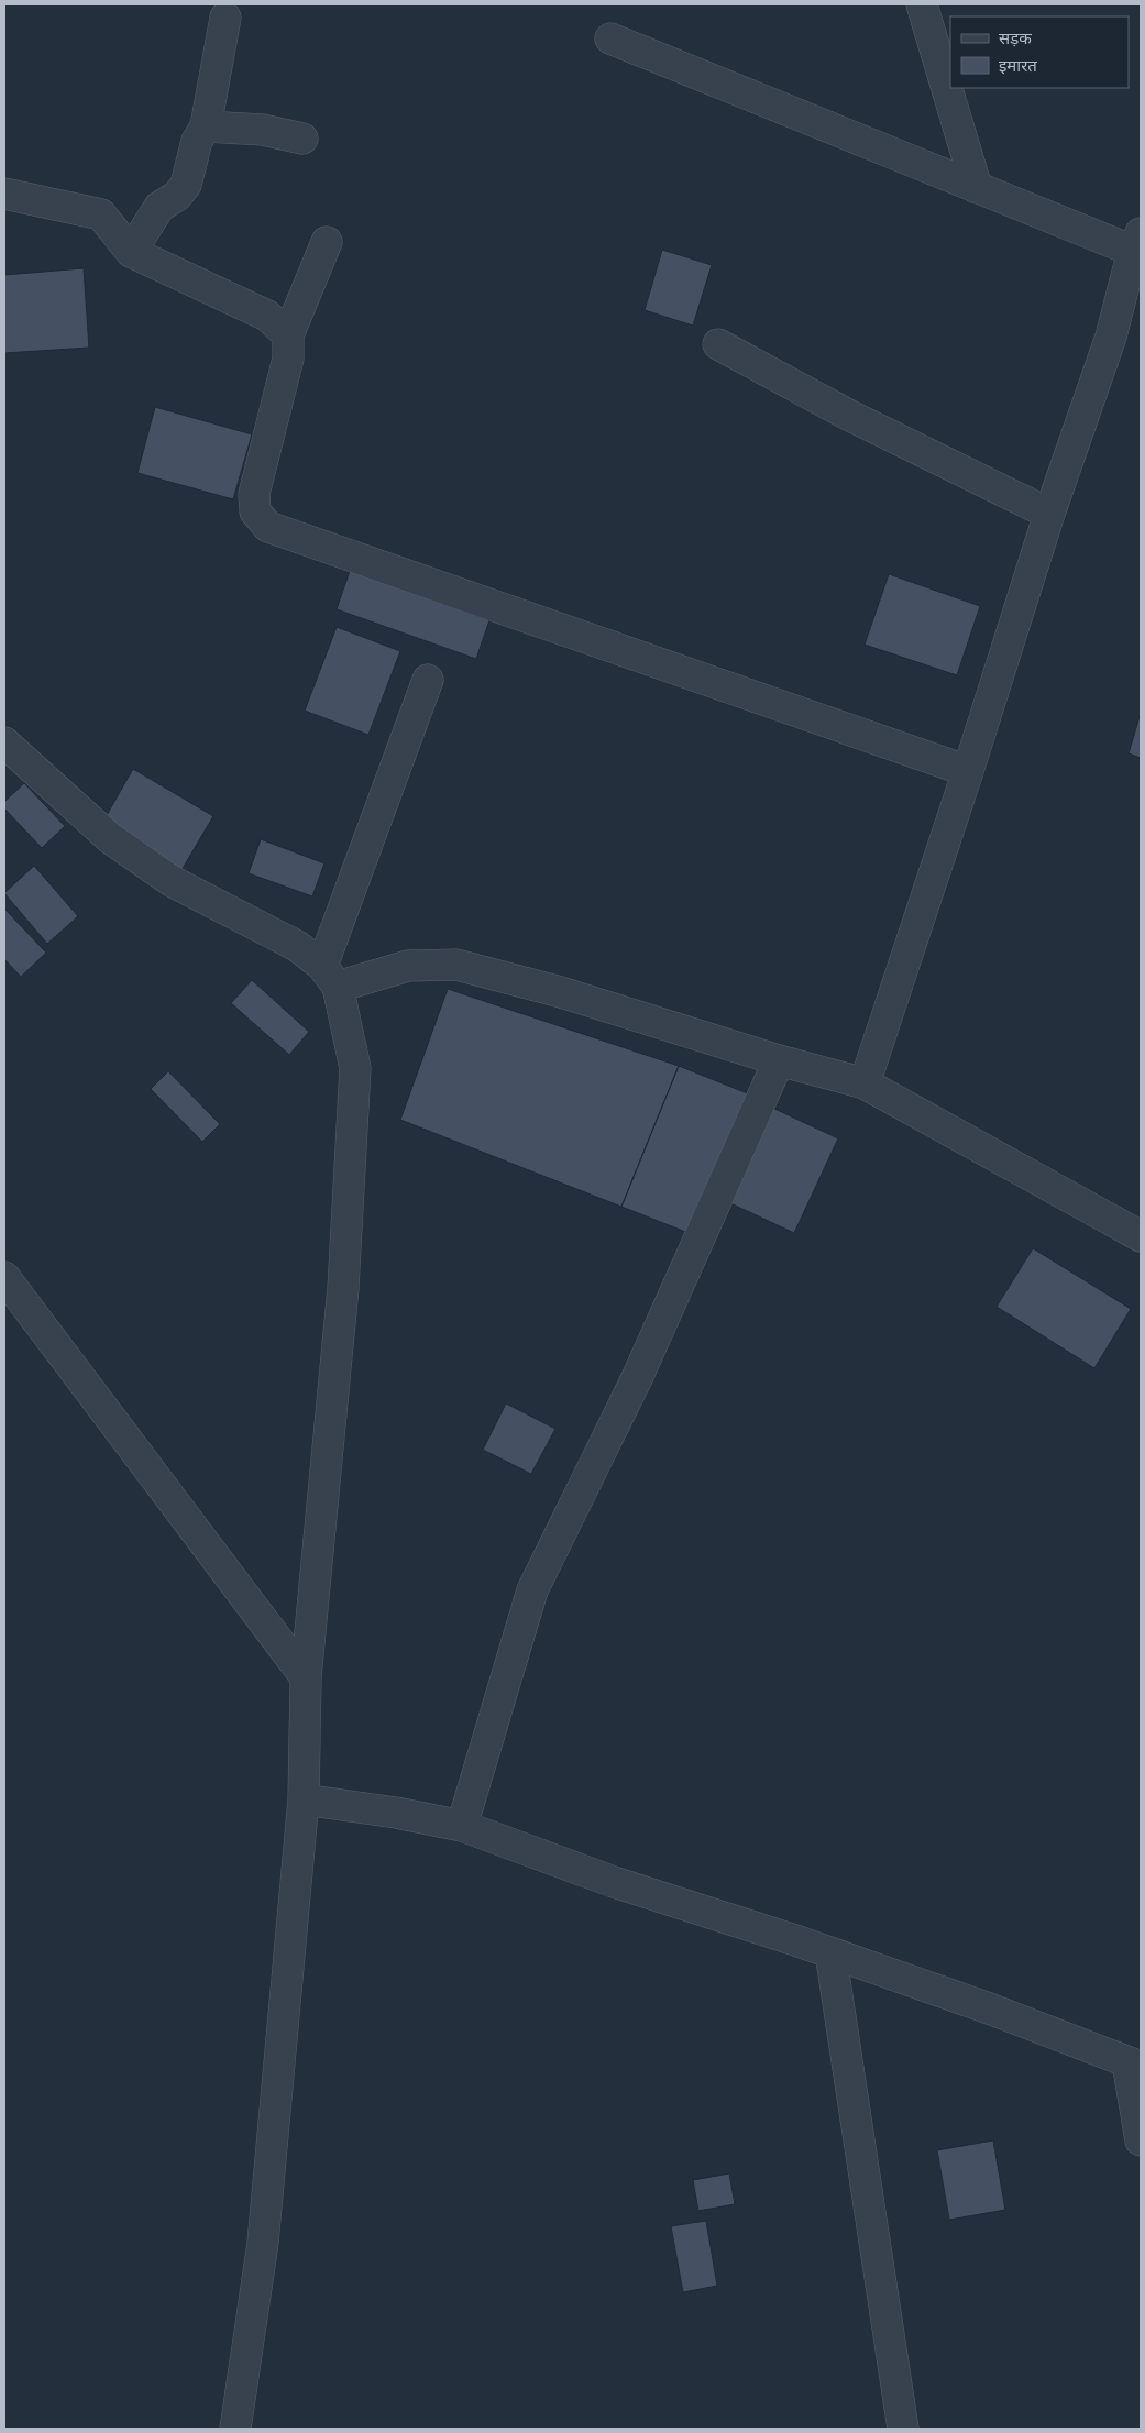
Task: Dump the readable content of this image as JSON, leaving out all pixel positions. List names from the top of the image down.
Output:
{
  "legend": ["सड़क", "इमारत"]
}
